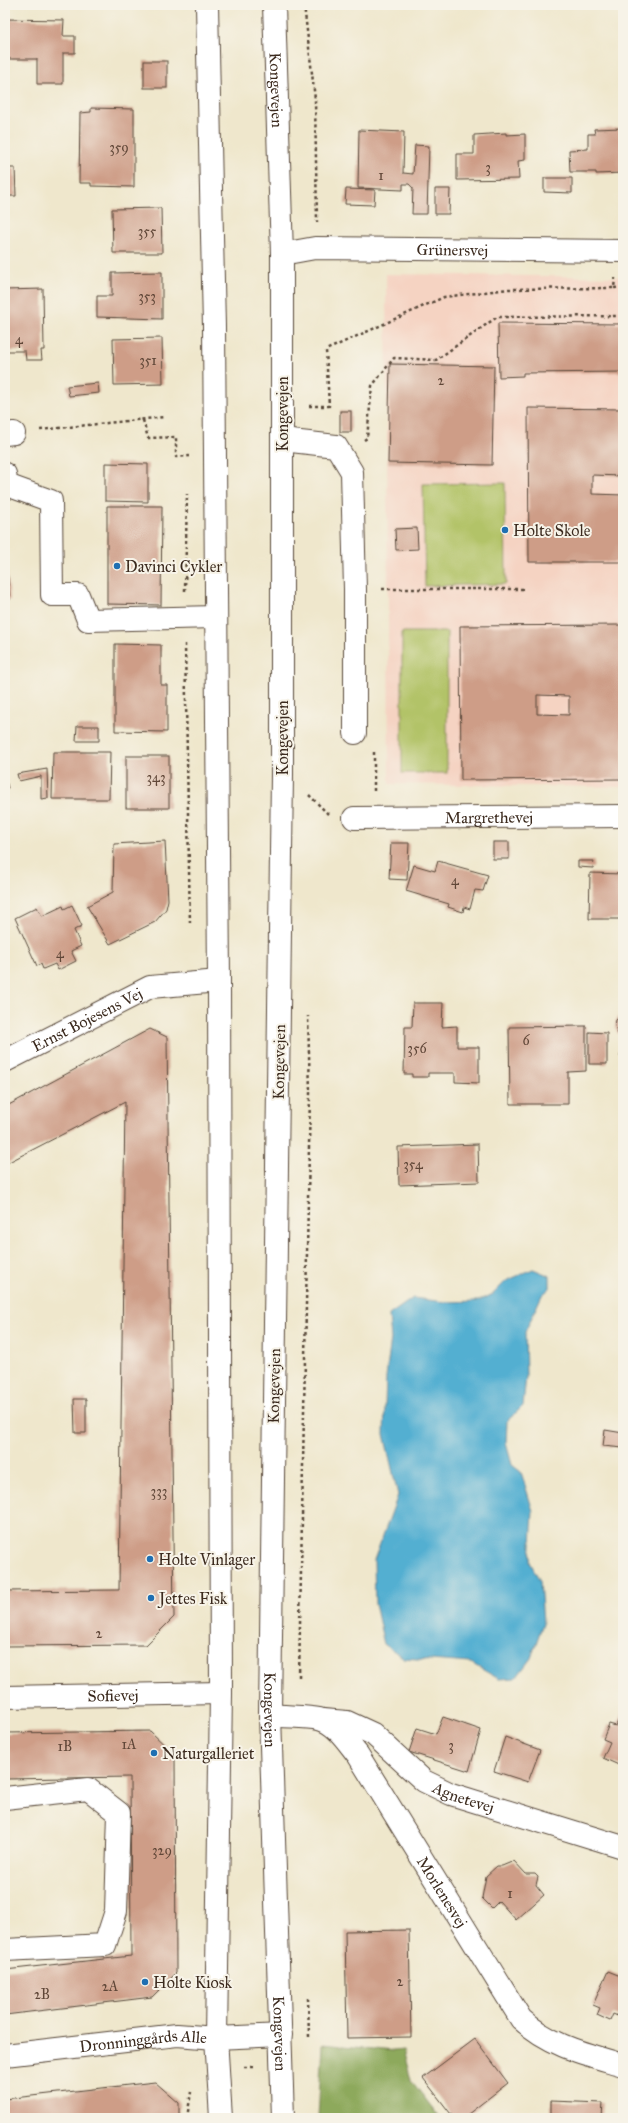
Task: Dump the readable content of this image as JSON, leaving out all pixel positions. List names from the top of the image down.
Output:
{
  "streets": {
    "main road": [
      "Kongevejen",
      "Grünersvej",
      "Margrethevej",
      "Ernst Bojesens Vej",
      "Sofievej",
      "Agnetevej",
      "Morlenesvej",
      "Dronninggårds Alle"
    ]
  },
  "crossings": [
    ["Kongevejen", "Grünersvej"],
    ["Kongevejen", "Morlenesvej"],
    ["Kongevejen", "Dronninggårds Alle"],
    ["Agnetevej", "Morlenesvej"]
  ],
  "places": [
    "Holte Skole",
    "Davinci Cykler",
    "Holte Vinlager",
    "Jettes Fisk",
    "Naturgalleriet",
    "Holte Kiosk"
  ],
  "house_numbers": [
    "359",
    "3",
    "1",
    "355",
    "353",
    "4",
    "351",
    "2",
    "343",
    "4",
    "4",
    "6",
    "356",
    "354",
    "333",
    "2",
    "1A",
    "3",
    "1B",
    "329",
    "1",
    "2",
    "2A",
    "2B"
  ]
}
